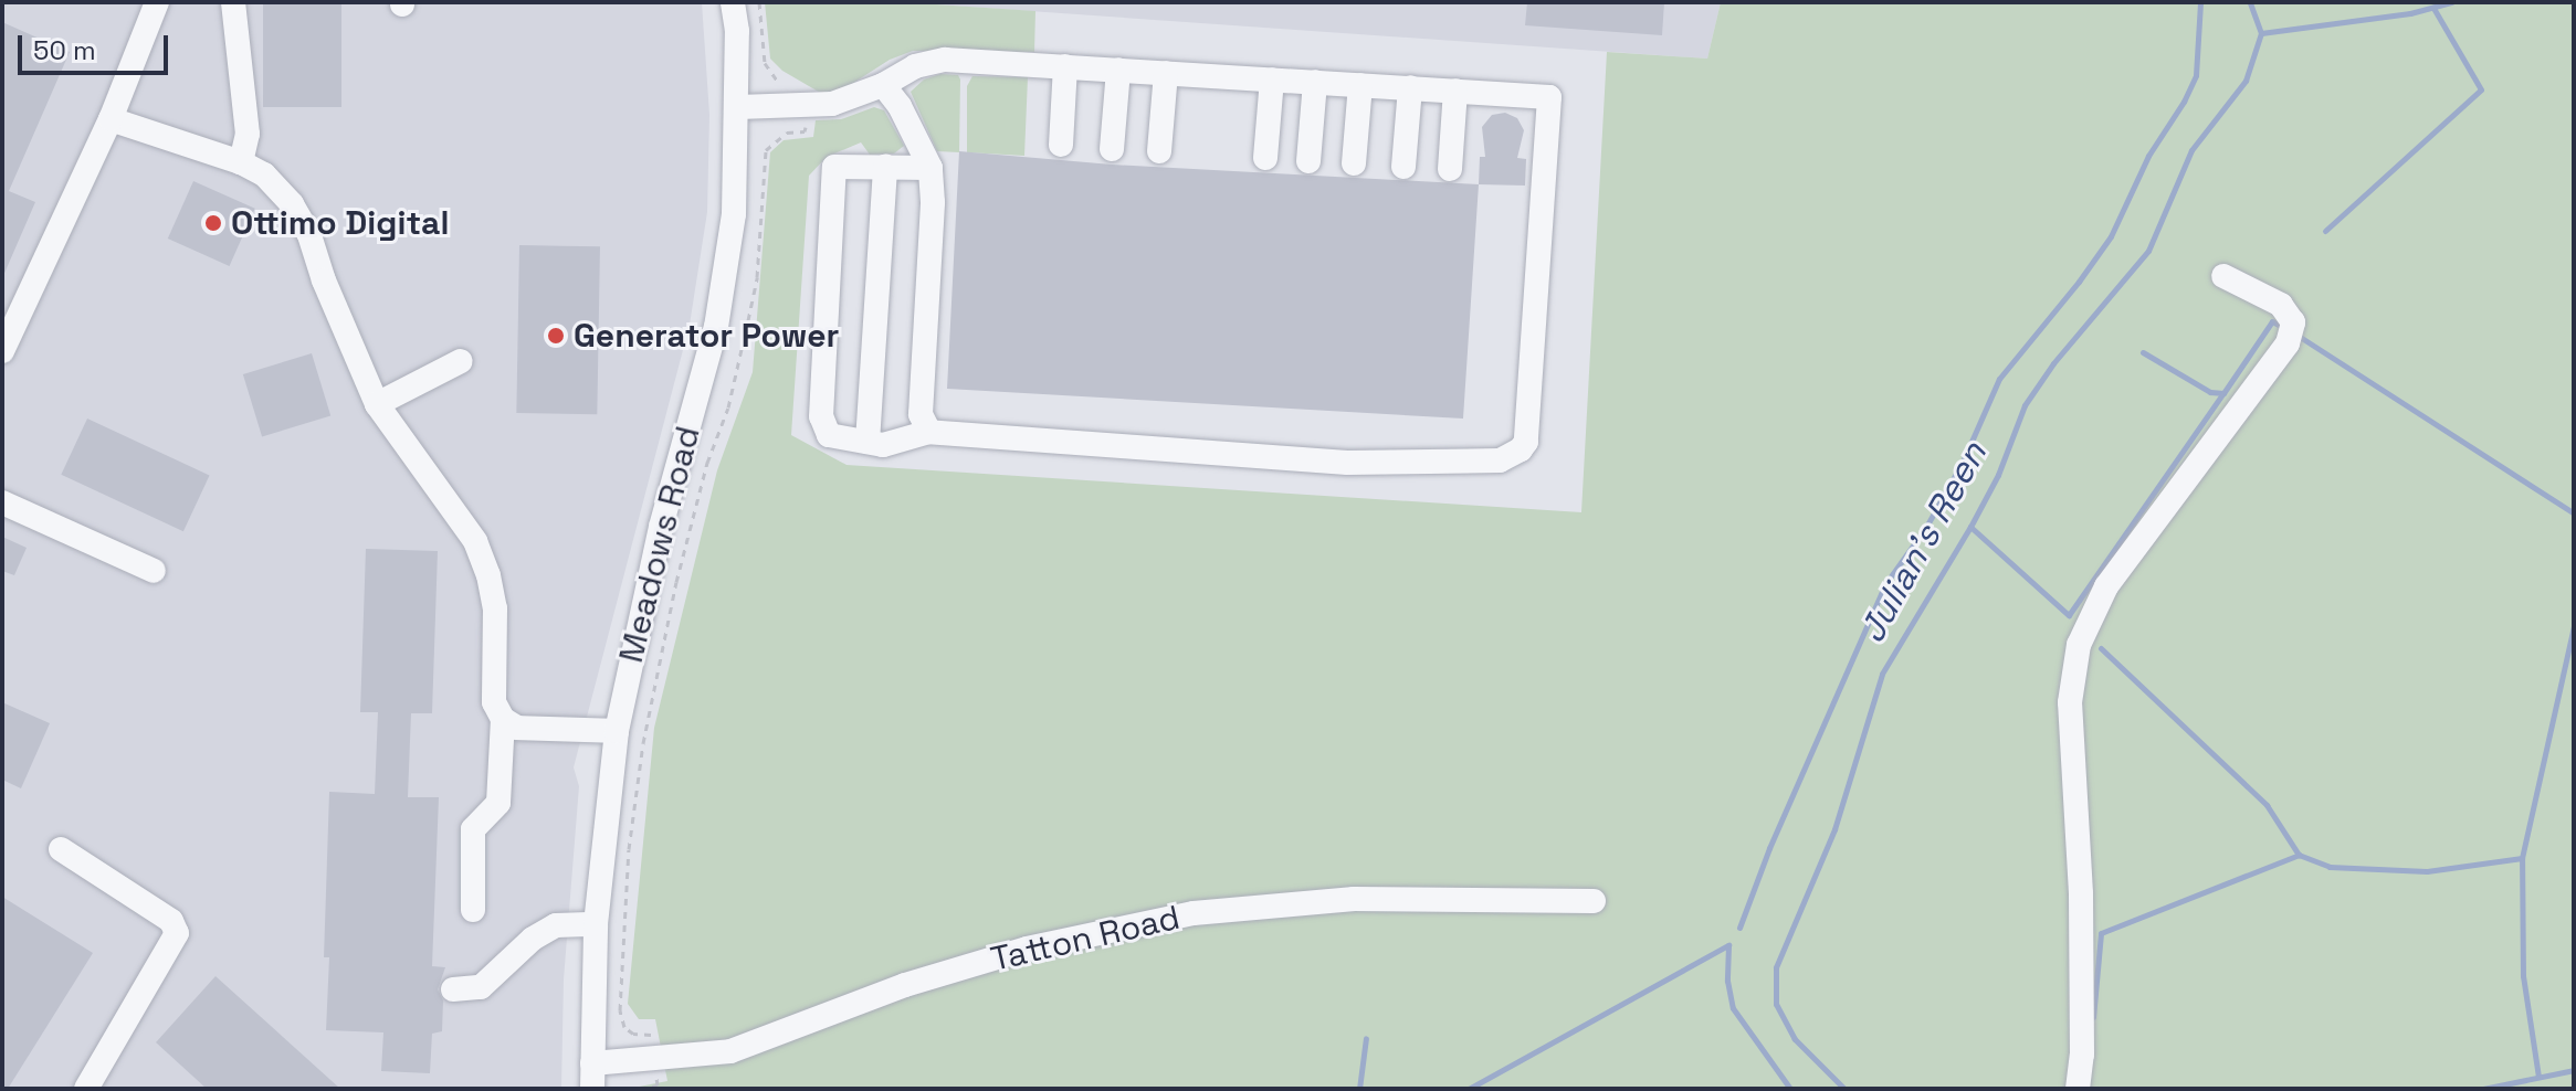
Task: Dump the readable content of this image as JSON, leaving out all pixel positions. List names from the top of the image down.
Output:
{
  "streets": {
    "street": ["Meadows Road", "Tatton Road"]
  },
  "crossings": [
    ["Meadows Road", "Tatton Road"]
  ],
  "water": ["Julian's Reen"],
  "places": ["Ottimo Digital", "Generator Power"],
  "scale_bar": "50 m"
}
